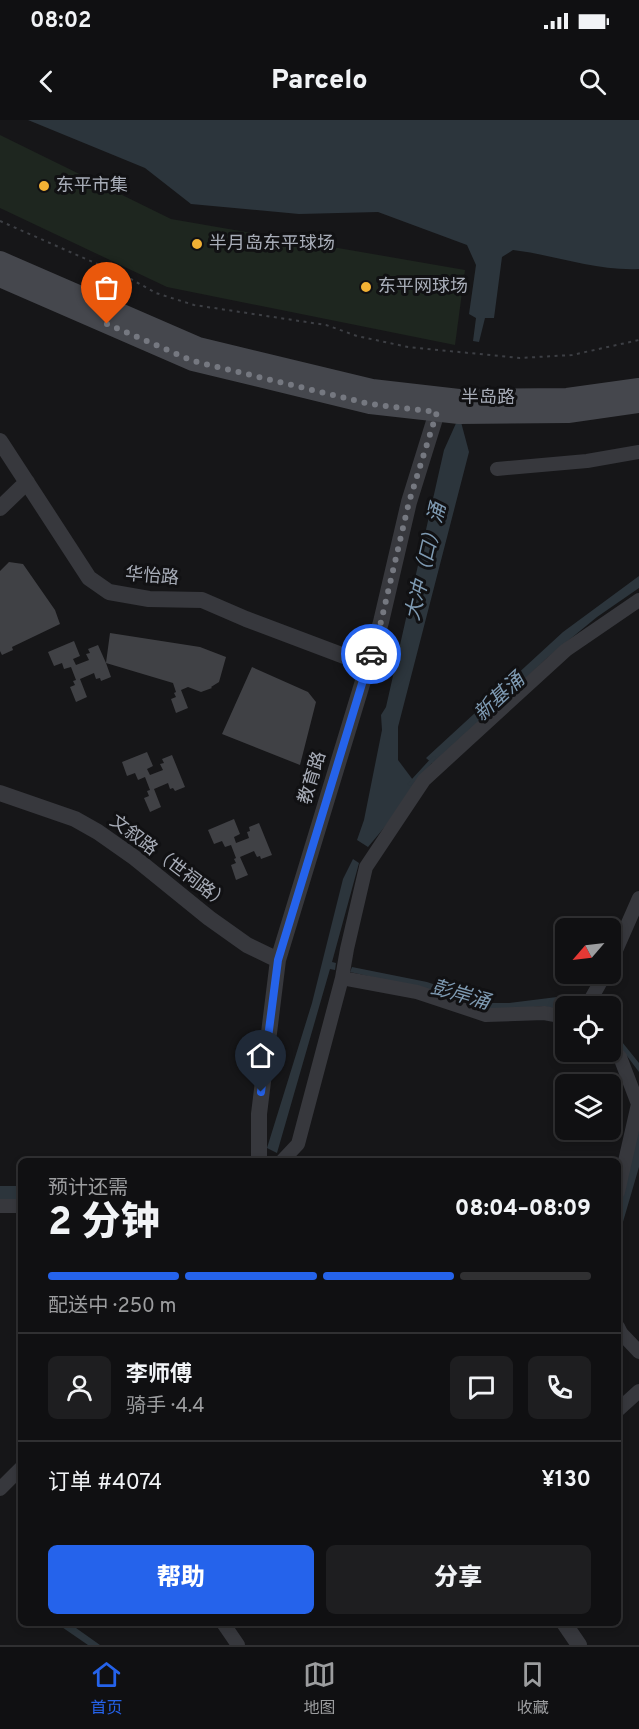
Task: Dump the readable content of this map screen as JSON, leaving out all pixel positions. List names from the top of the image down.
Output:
{
  "streets": {
    "main road": ["半岛路"],
    "street": ["华怡路", "教育路", "文叙路（世祠路）"]
  },
  "crossings": [
    ["半岛路", "教育路"],
    ["华怡路", "教育路"],
    ["教育路", "文叙路（世祠路）"]
  ],
  "water": ["大冲（口）涌", "新基涌", "彭岸涌"],
  "places": ["东平市集", "半月岛东平球场", "东平网球场"],
  "north": "bottom left",
  "page": {
    "status": "08:02",
    "header": "Parcelo",
    "heading": ["2 分钟", "预计还需", "08:04–08:09"],
    "panel": [
      "李师傅",
      "骑手 · 4.4",
      "订单 #4074",
      "¥130"
    ],
    "bar": "配送中 · 250 m",
    "buttons": ["帮助", "分享"],
    "tabs": ["首页", "地图", "收藏"]
  }
}
